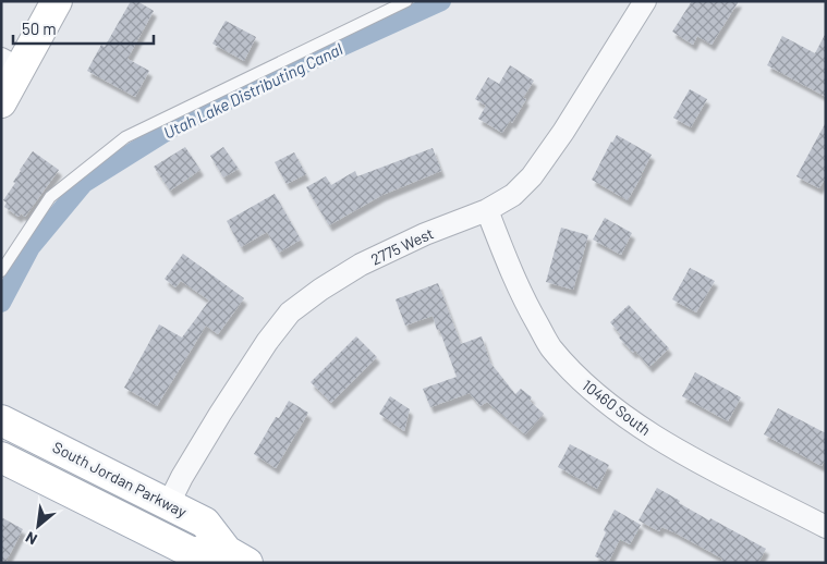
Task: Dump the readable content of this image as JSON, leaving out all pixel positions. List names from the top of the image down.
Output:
{
  "streets": {
    "main road": ["South Jordan Parkway"],
    "street": ["2775 West", "10460 South"]
  },
  "crossings": [
    ["2775 West", "10460 South"],
    ["2775 West", "South Jordan Parkway"]
  ],
  "water": ["Utah Lake Distributing Canal"],
  "scale_bar": "50 m",
  "north": "bottom left"
}
